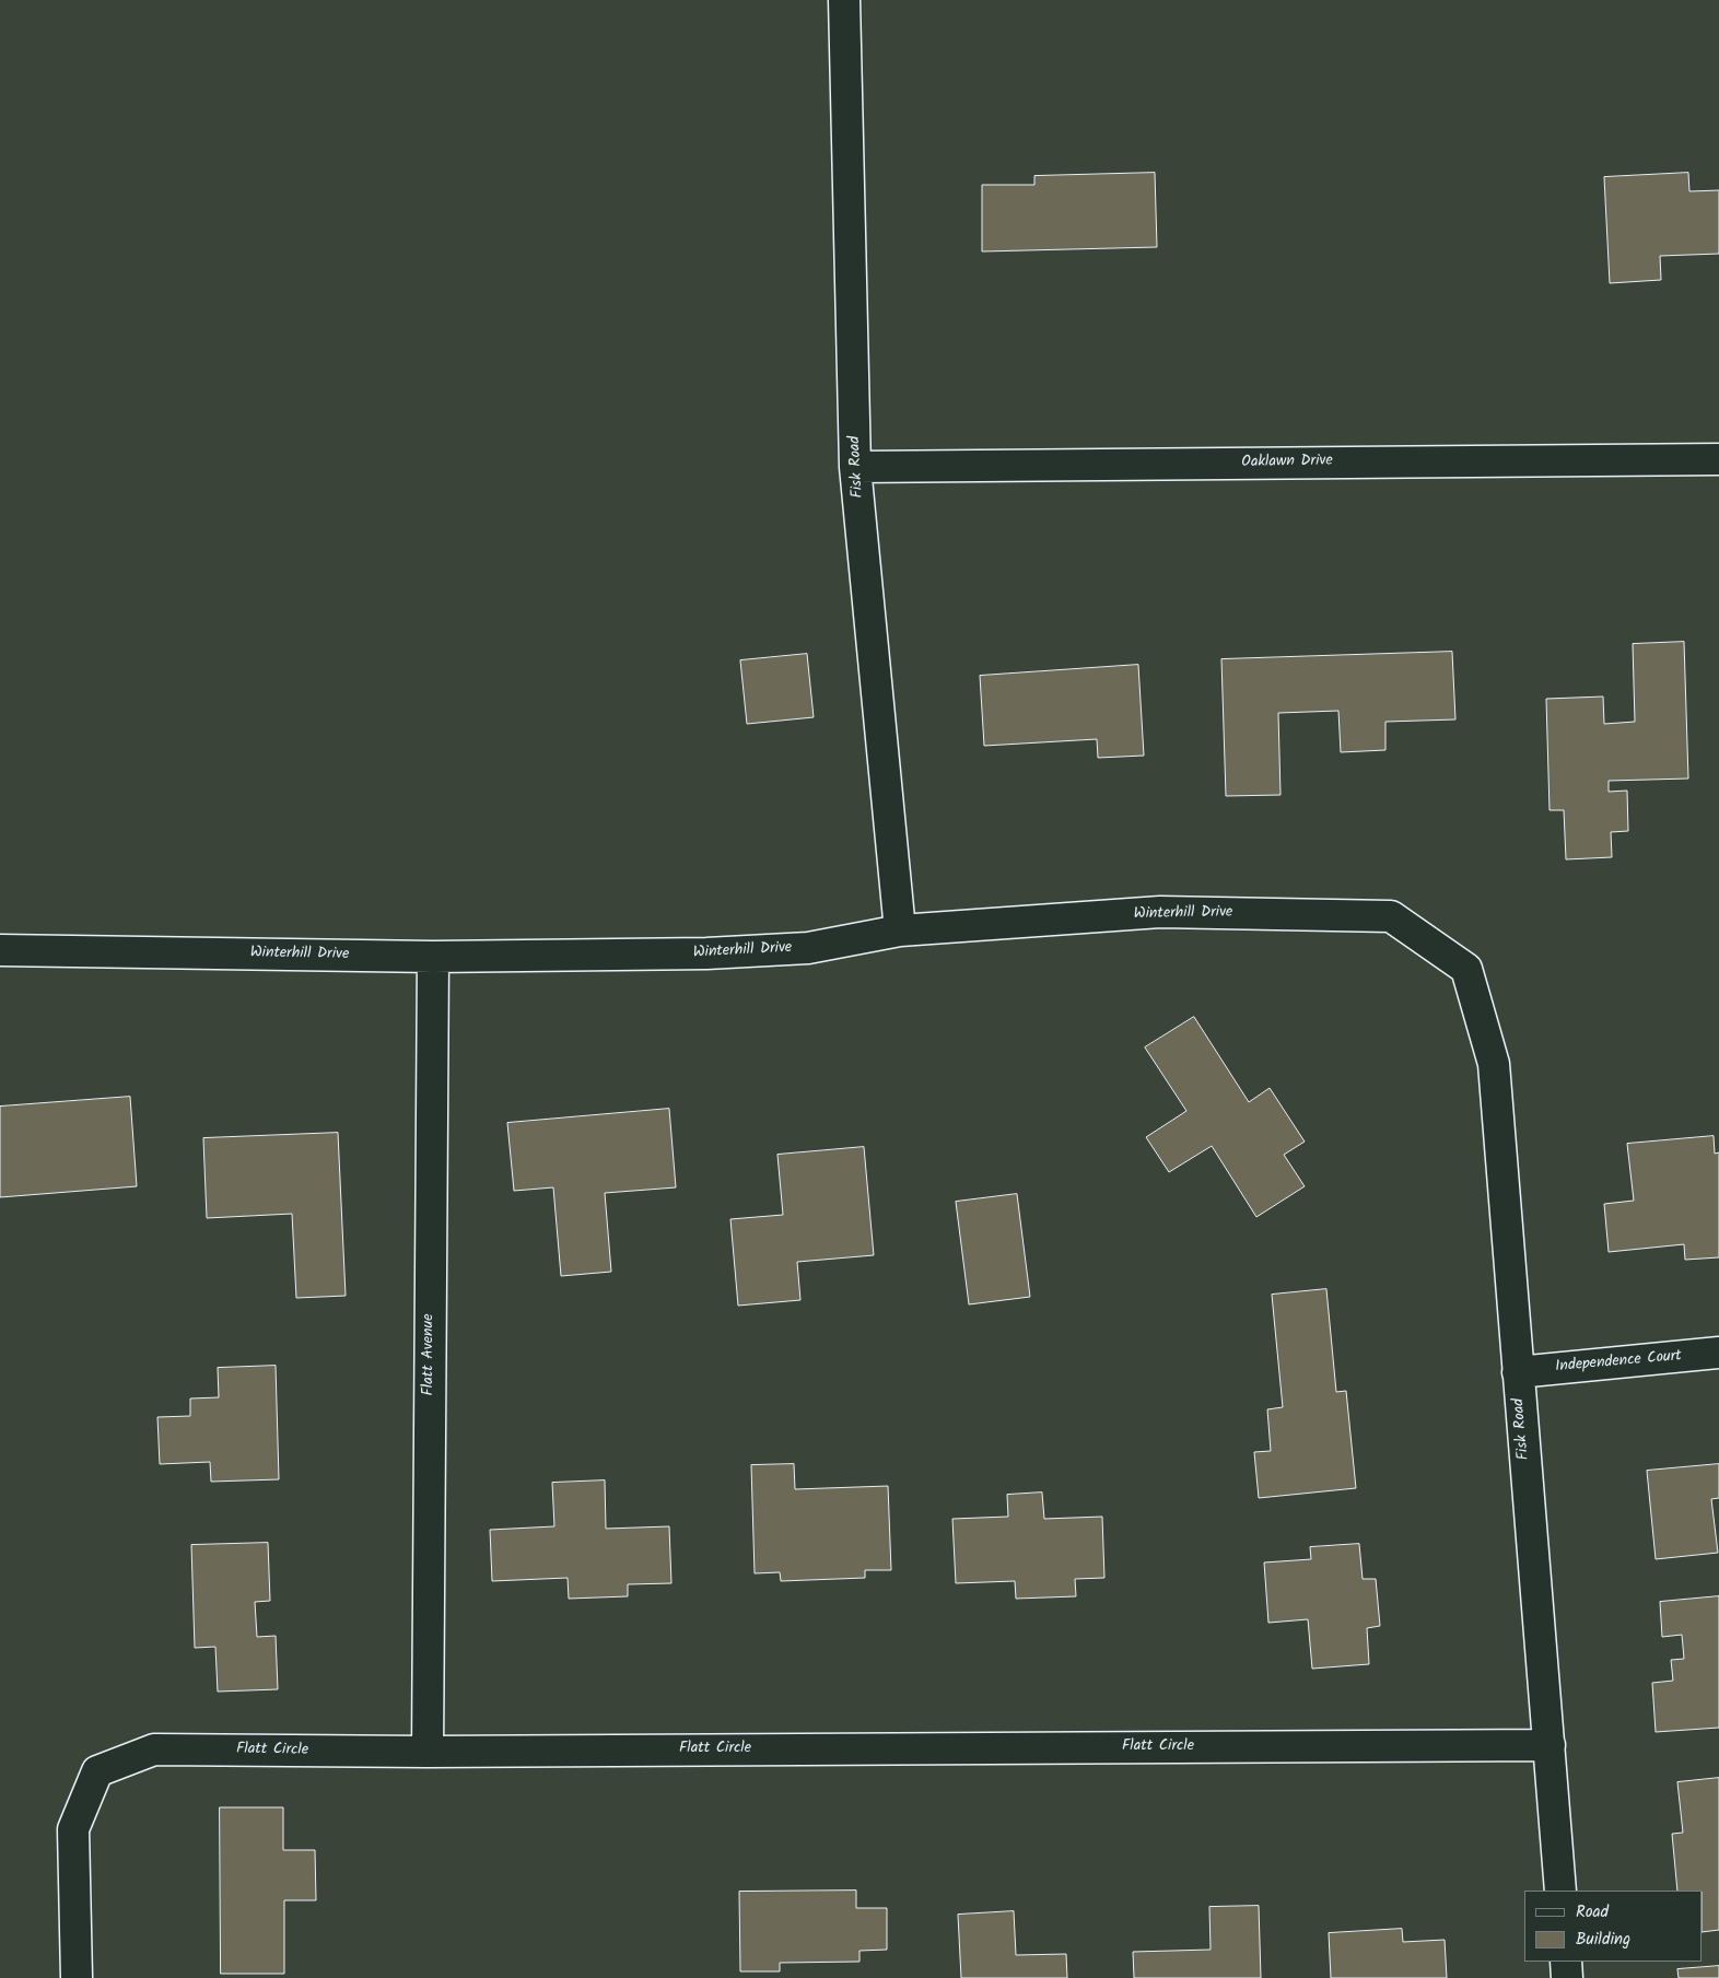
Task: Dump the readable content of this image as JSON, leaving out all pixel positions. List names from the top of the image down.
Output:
{
  "streets": {
    "street": [
      "Oaklawn Drive",
      "Fisk Road",
      "Winterhill Drive",
      "Flatt Avenue",
      "Independence Court",
      "Flatt Circle"
    ]
  },
  "crossings": [
    ["Oaklawn Drive", "Fisk Road"],
    ["Fisk Road", "Winterhill Drive"],
    ["Fisk Road", "Independence Court"],
    ["Fisk Road", "Flatt Circle"],
    ["Winterhill Drive", "Flatt Avenue"],
    ["Flatt Avenue", "Flatt Circle"]
  ],
  "legend": ["Road", "Building"]
}
